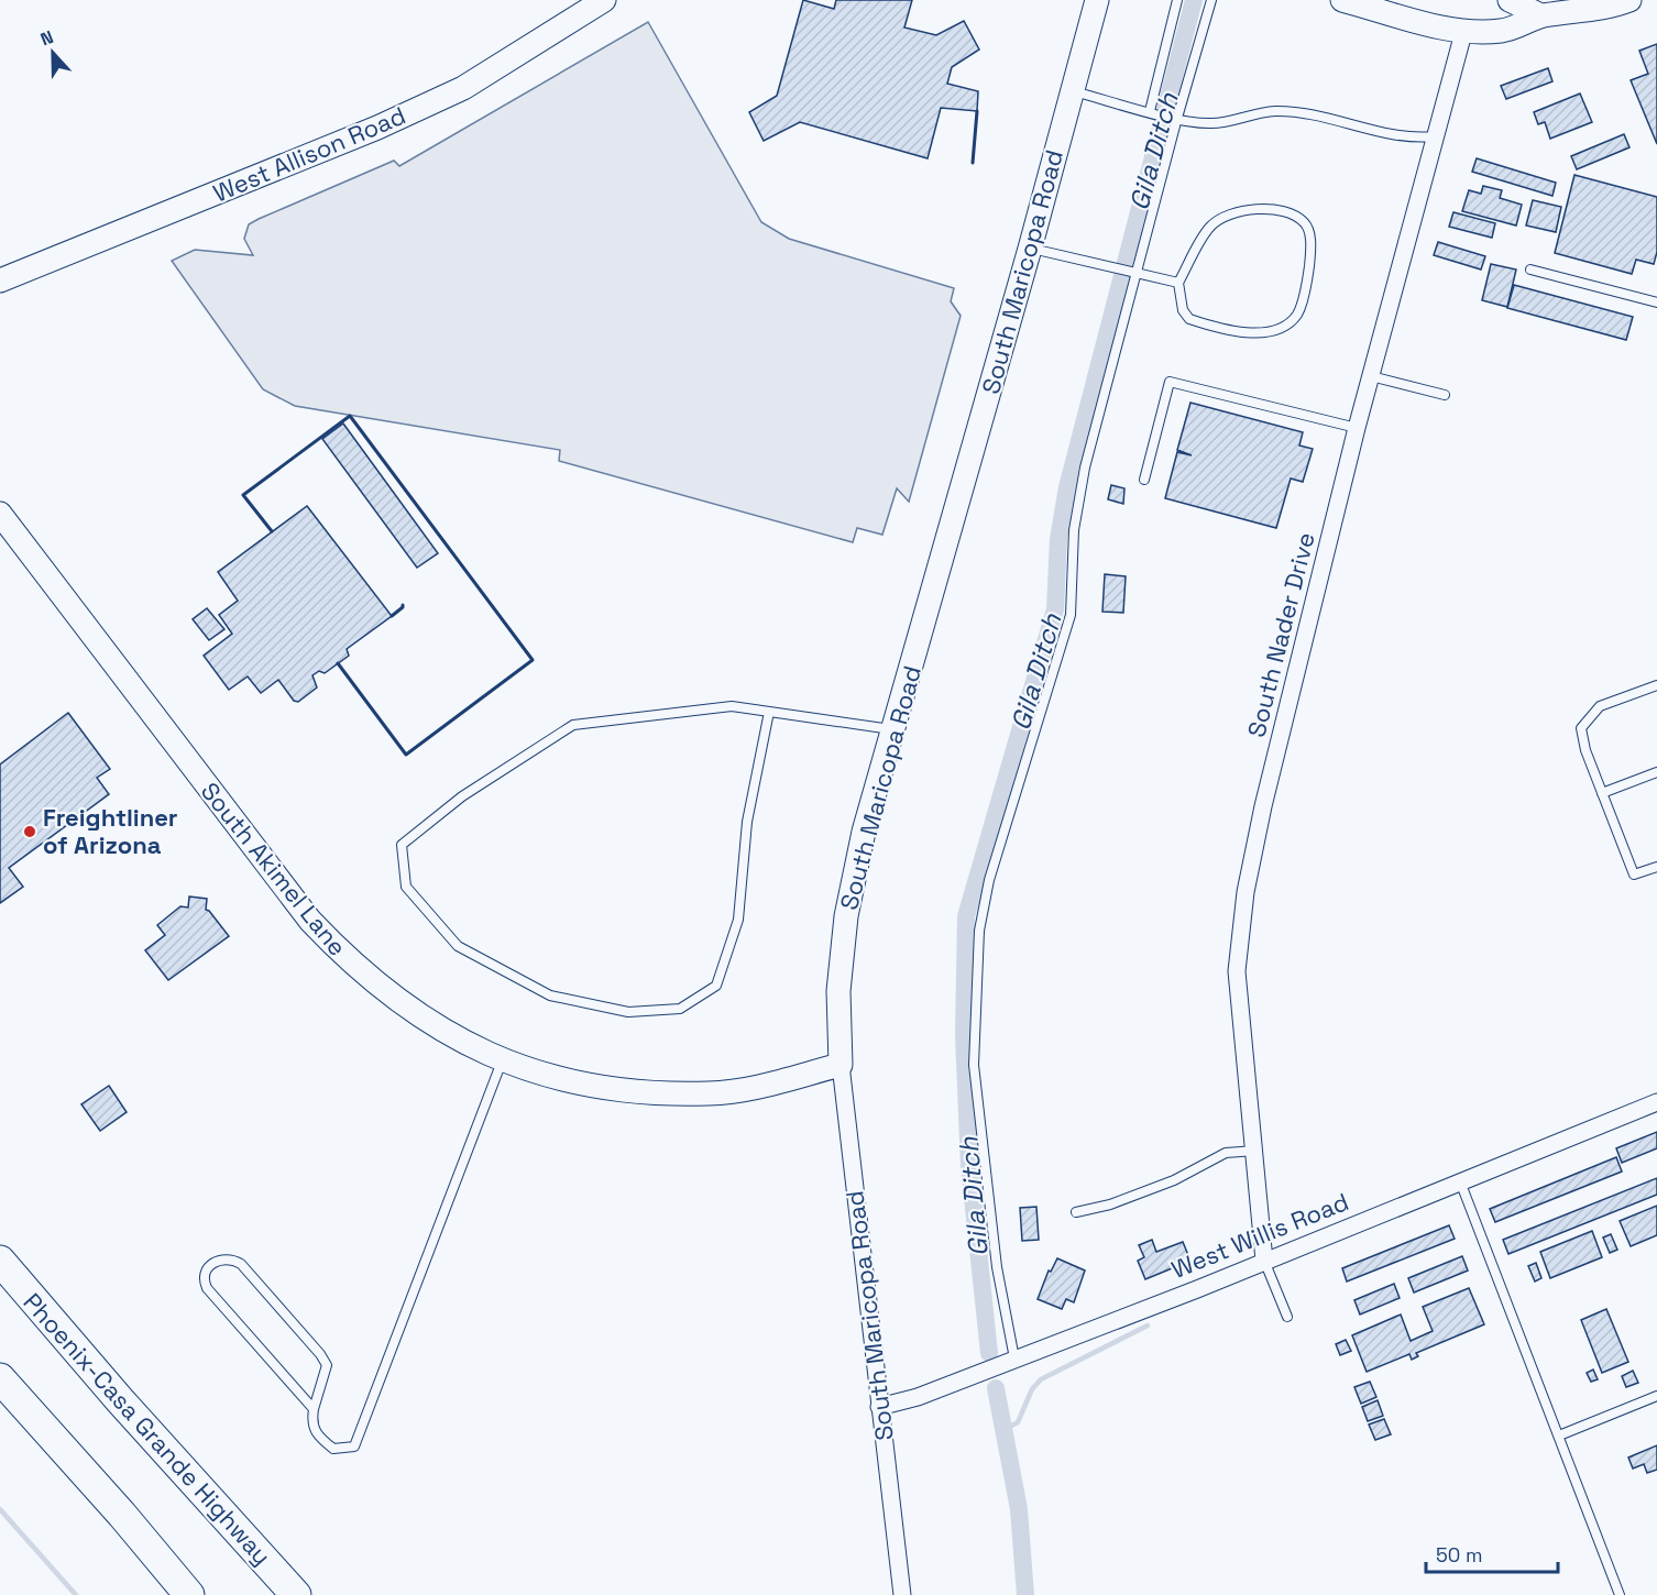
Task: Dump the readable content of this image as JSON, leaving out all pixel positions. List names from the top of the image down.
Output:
{
  "streets": {
    "highway": ["Phoenix-Casa Grande Highway"],
    "street": [
      "West Allison Road",
      "South Maricopa Road",
      "South Nader Drive",
      "South Akimel Lane",
      "West Willis Road"
    ]
  },
  "crossings": [
    ["South Maricopa Road", "South Akimel Lane"],
    ["South Maricopa Road", "West Willis Road"],
    ["South Nader Drive", "West Willis Road"]
  ],
  "water": ["Gila Ditch"],
  "places": ["Freightliner of Arizona"],
  "scale_bar": "50 m",
  "north": "top"
}
